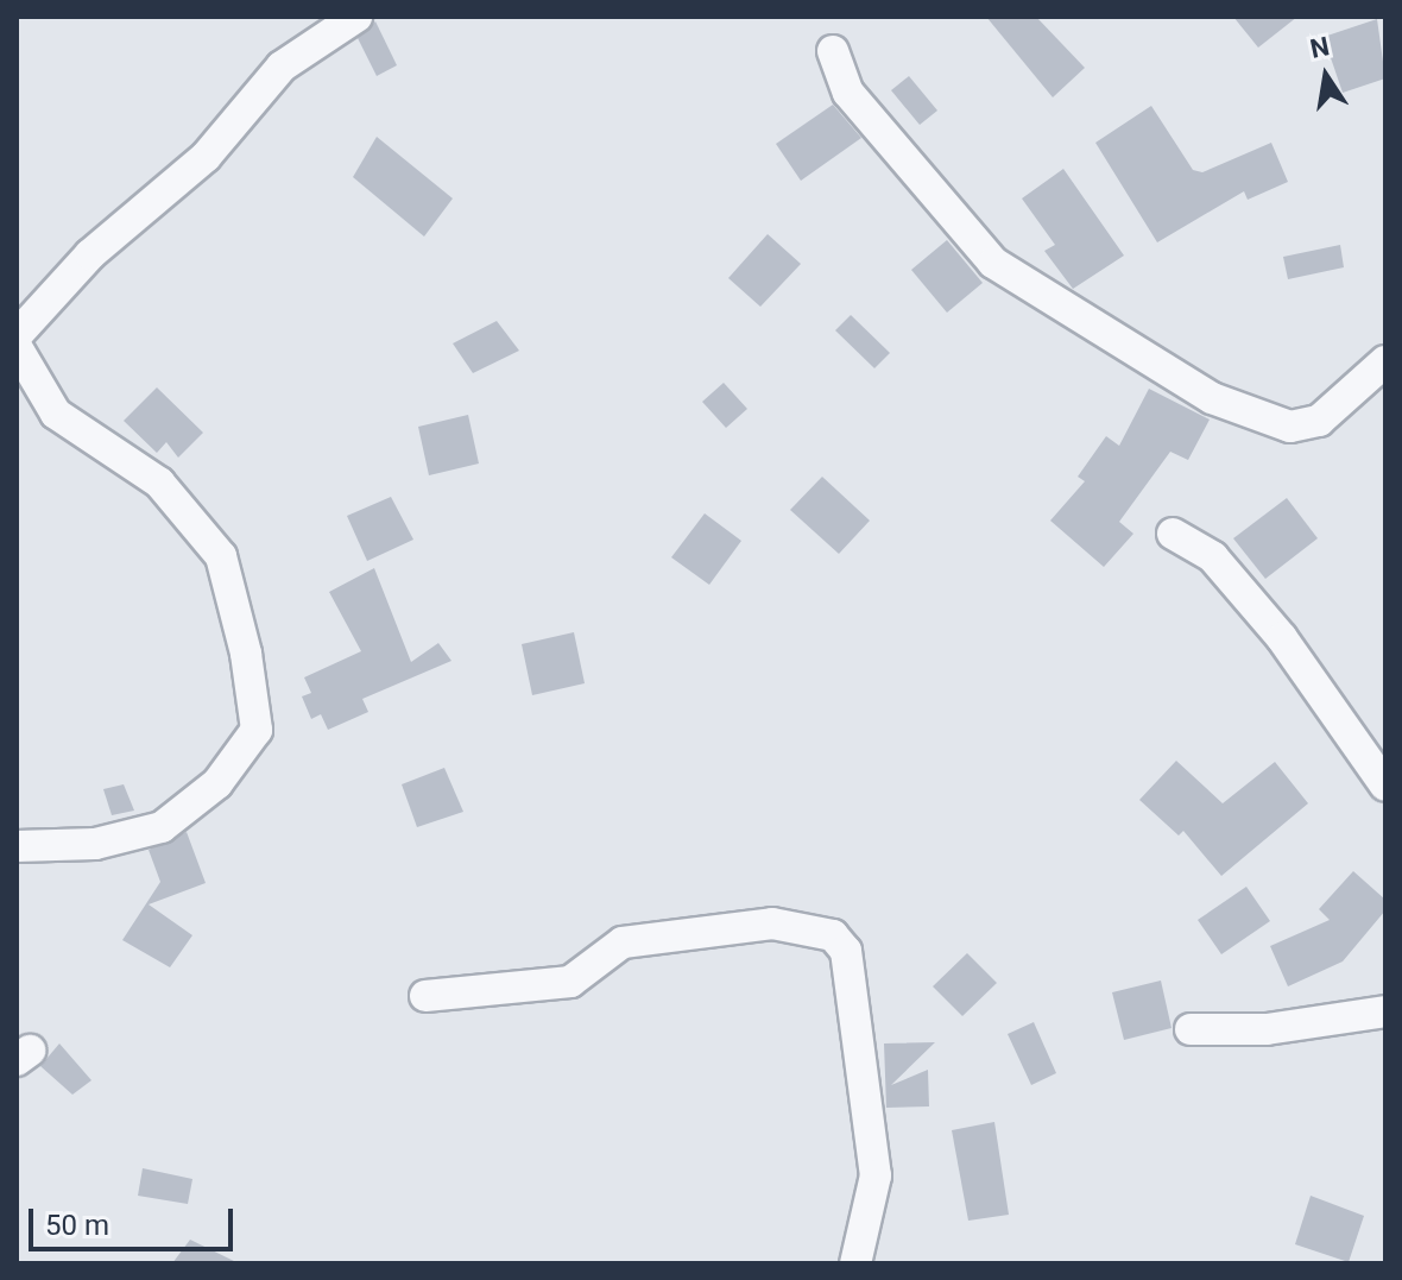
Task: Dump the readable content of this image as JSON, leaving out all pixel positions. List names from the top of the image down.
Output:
{
  "scale_bar": "50 m",
  "north": "top"
}
